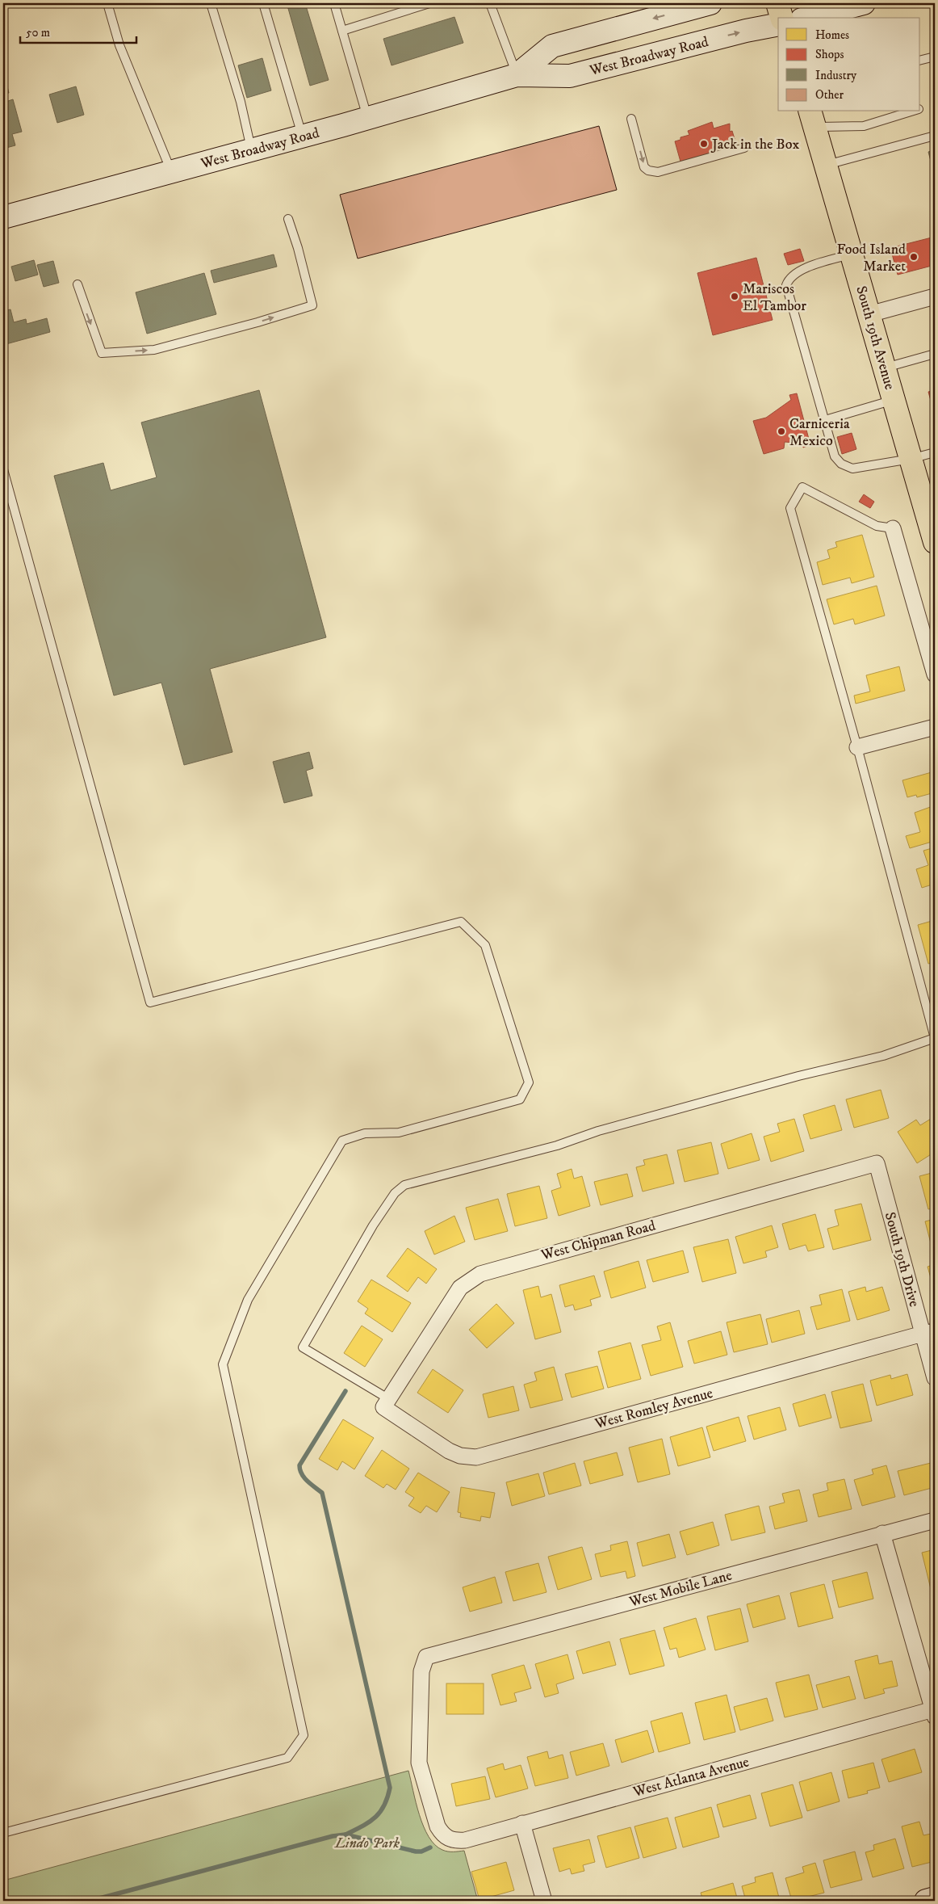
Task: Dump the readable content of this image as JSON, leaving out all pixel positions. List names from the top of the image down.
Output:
{
  "streets": {
    "main road": ["West Broadway Road", "South 19th Avenue"],
    "street": [
      "West Chipman Road",
      "South 19th Drive",
      "West Romley Avenue",
      "West Mobile Lane",
      "West Atlanta Avenue"
    ]
  },
  "crossings": [
    ["West Chipman Road", "South 19th Drive"],
    ["West Chipman Road", "West Romley Avenue"],
    ["South 19th Drive", "West Romley Avenue"],
    ["West Mobile Lane", "West Atlanta Avenue"]
  ],
  "parks": ["Lindo Park"],
  "places": [
    "Jack in the Box",
    "Food Island Market",
    "Mariscos El Tambor",
    "Carniceria Mexico"
  ],
  "legend": [
    "Homes",
    "Shops",
    "Industry",
    "Other"
  ],
  "scale_bar": "50 m"
}
